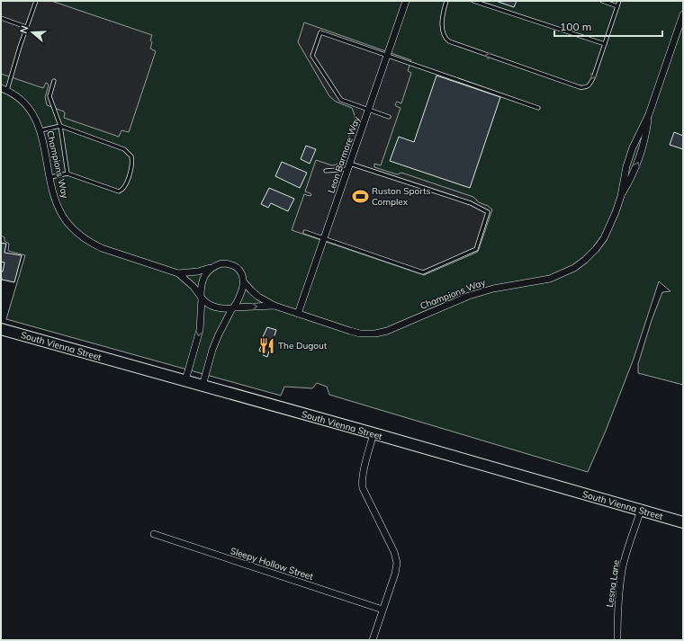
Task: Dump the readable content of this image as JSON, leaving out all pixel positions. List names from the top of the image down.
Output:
{
  "streets": {
    "highway": ["South Vienna Street"],
    "street": [
      "Leon Barmore Way",
      "Champions Way",
      "Sleepy Hollow Street",
      "Lesna Lane"
    ]
  },
  "crossings": [
    ["Leon Barmore Way", "Champions Way"],
    ["South Vienna Street", "Lesna Lane"]
  ],
  "places": {
    "sports": ["Ruston Sports Complex"],
    "restaurant": ["The Dugout"]
  },
  "scale_bar": "100 m",
  "north": "left"
}
